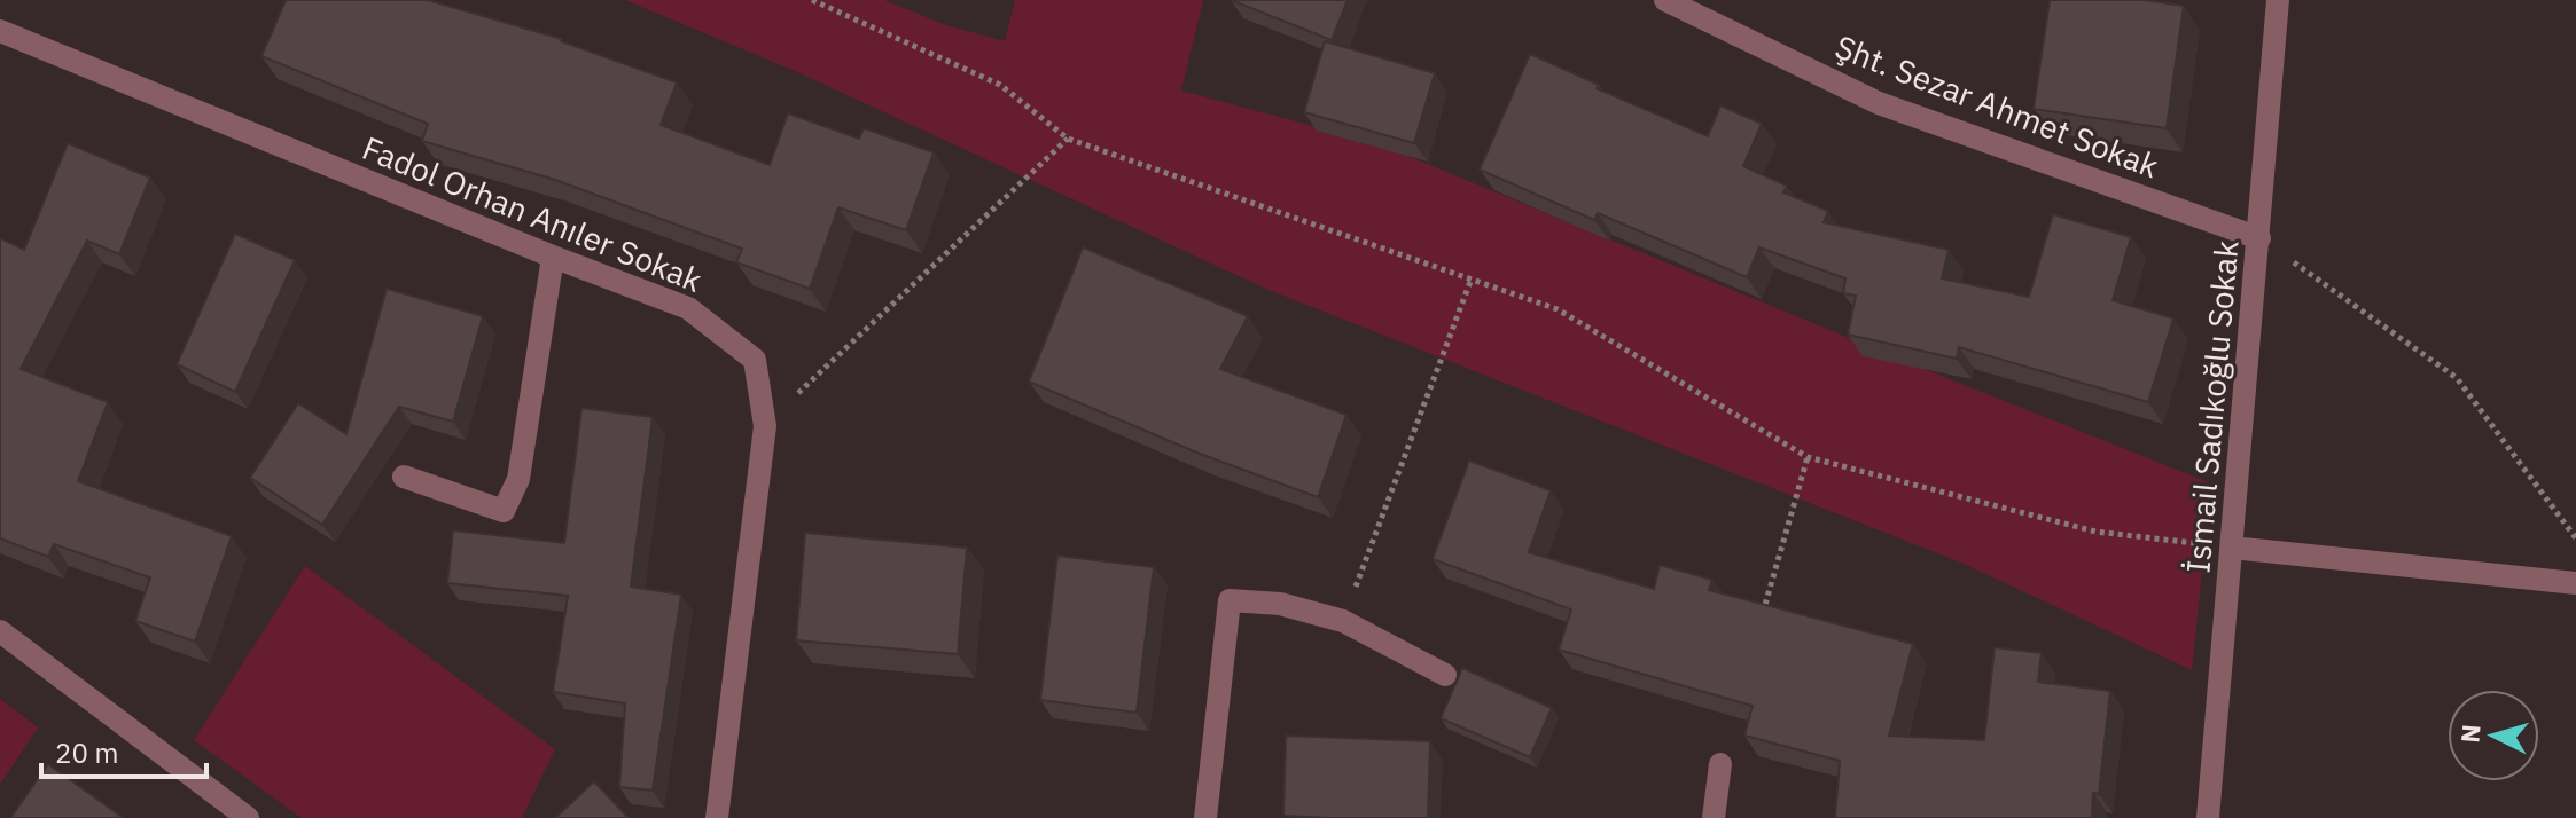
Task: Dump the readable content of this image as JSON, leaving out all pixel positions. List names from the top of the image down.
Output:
{
  "streets": {
    "street": ["Şht. Sezar Ahmet Sokak", "Fadol Orhan Anıler Sokak", "İsmail Sadıkoğlu Sokak"]
  },
  "crossings": [
    ["Şht. Sezar Ahmet Sokak", "İsmail Sadıkoğlu Sokak"]
  ],
  "scale_bar": "20 m",
  "north": "left"
}
